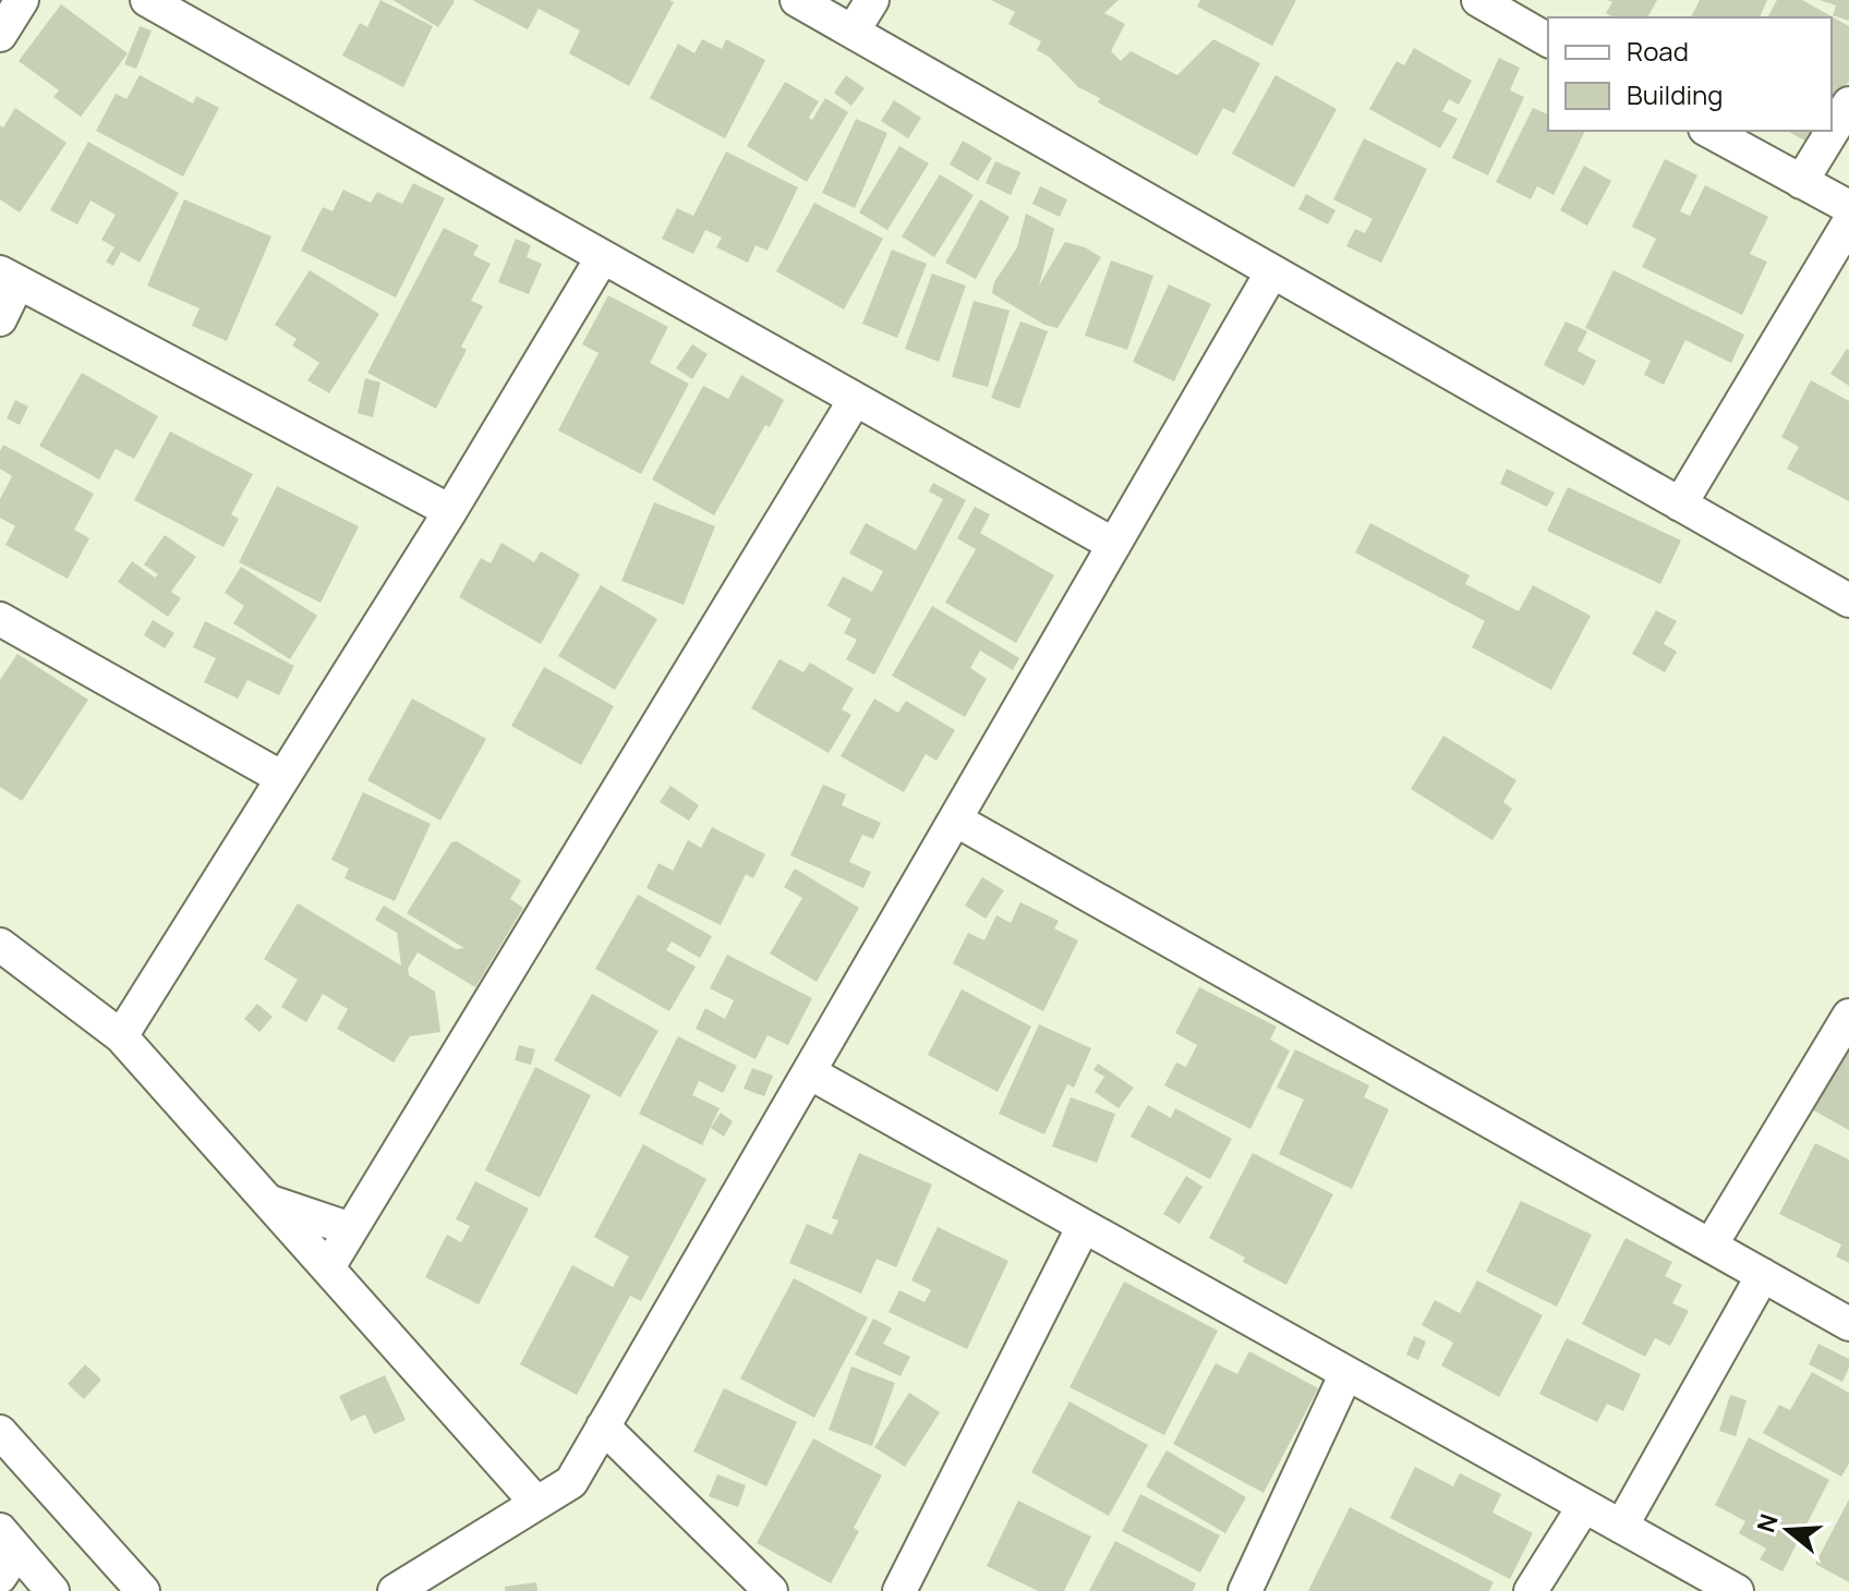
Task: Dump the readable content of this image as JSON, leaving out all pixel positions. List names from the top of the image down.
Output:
{
  "legend": ["Road", "Building"],
  "north": "left"
}
